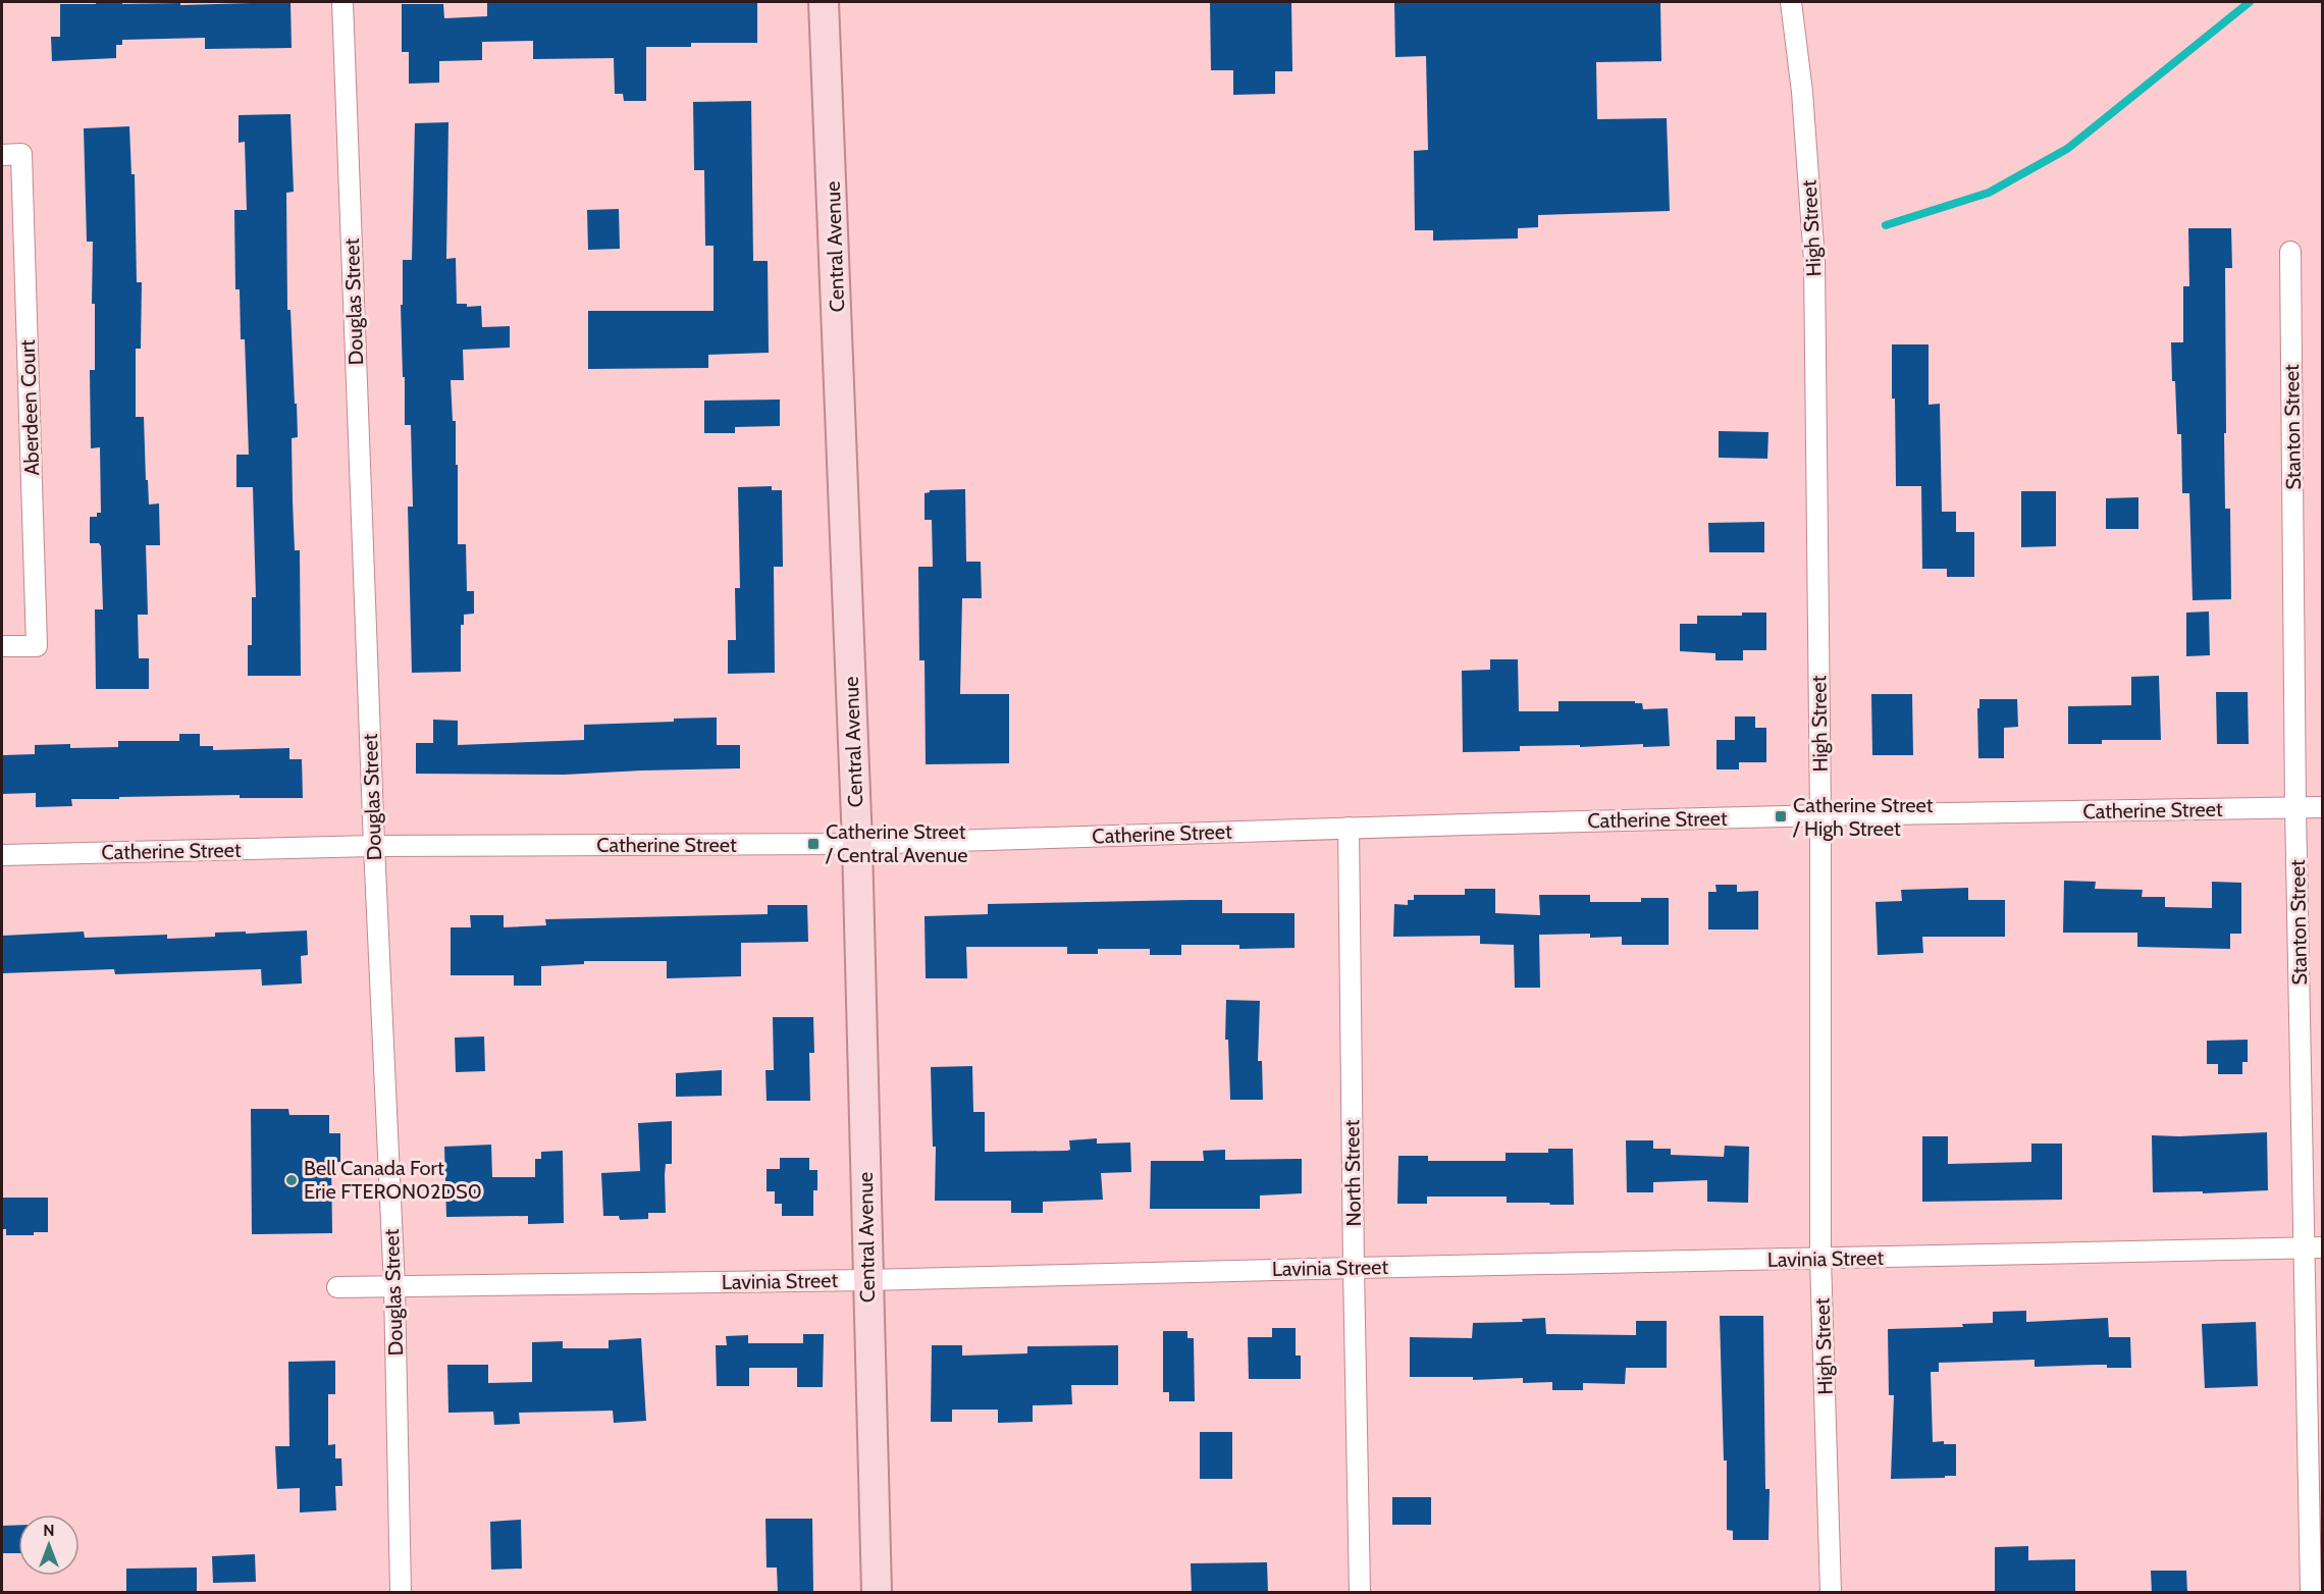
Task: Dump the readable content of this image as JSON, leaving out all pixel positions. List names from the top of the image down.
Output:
{
  "streets": {
    "main road": ["Central Avenue"],
    "street": [
      "High Street",
      "Douglas Street",
      "Aberdeen Court",
      "Stanton Street",
      "Catherine Street",
      "North Street",
      "Lavinia Street"
    ]
  },
  "crossings": [
    ["High Street", "Catherine Street"],
    ["High Street", "Lavinia Street"],
    ["Central Avenue", "Catherine Street"],
    ["Central Avenue", "Lavinia Street"],
    ["Douglas Street", "Catherine Street"],
    ["Douglas Street", "Lavinia Street"],
    ["Stanton Street", "Catherine Street"],
    ["Stanton Street", "Lavinia Street"],
    ["Catherine Street", "North Street"],
    ["North Street", "Lavinia Street"]
  ],
  "places": {
    "transit": ["Catherine Street / High Street", "Catherine Street / Central Avenue"],
    "other": ["Bell Canada Fort Erie FTERON02DS0"]
  },
  "north": "top"
}
